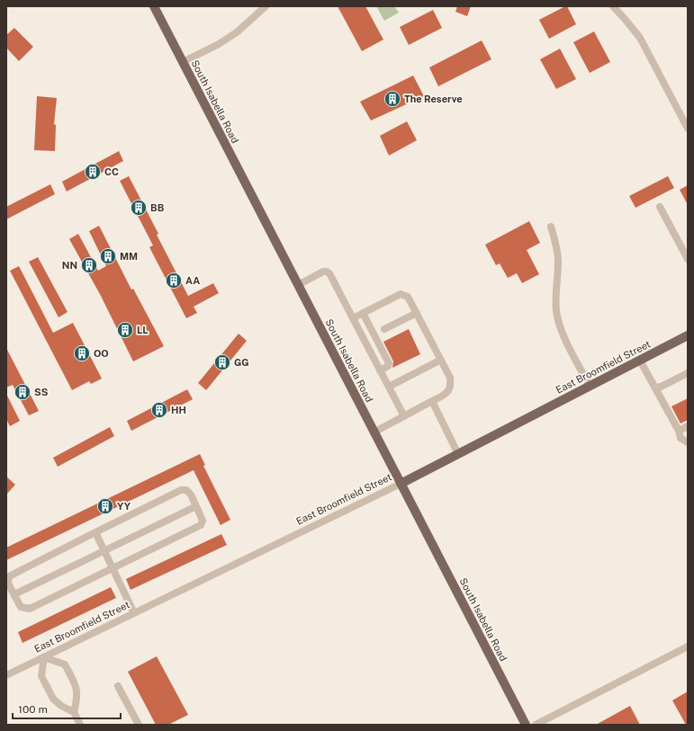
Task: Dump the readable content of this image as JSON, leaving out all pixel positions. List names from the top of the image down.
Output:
{
  "streets": {
    "main road": ["South Isabella Road", "East Broomfield Street"]
  },
  "crossings": [
    ["South Isabella Road", "East Broomfield Street"]
  ],
  "places": {
    "building": [
      "The Reserve",
      "CC",
      "BB",
      "MM",
      "NN",
      "AA",
      "LL",
      "OO",
      "GG",
      "SS",
      "HH",
      "YY"
    ]
  },
  "scale_bar": "100 m"
}
